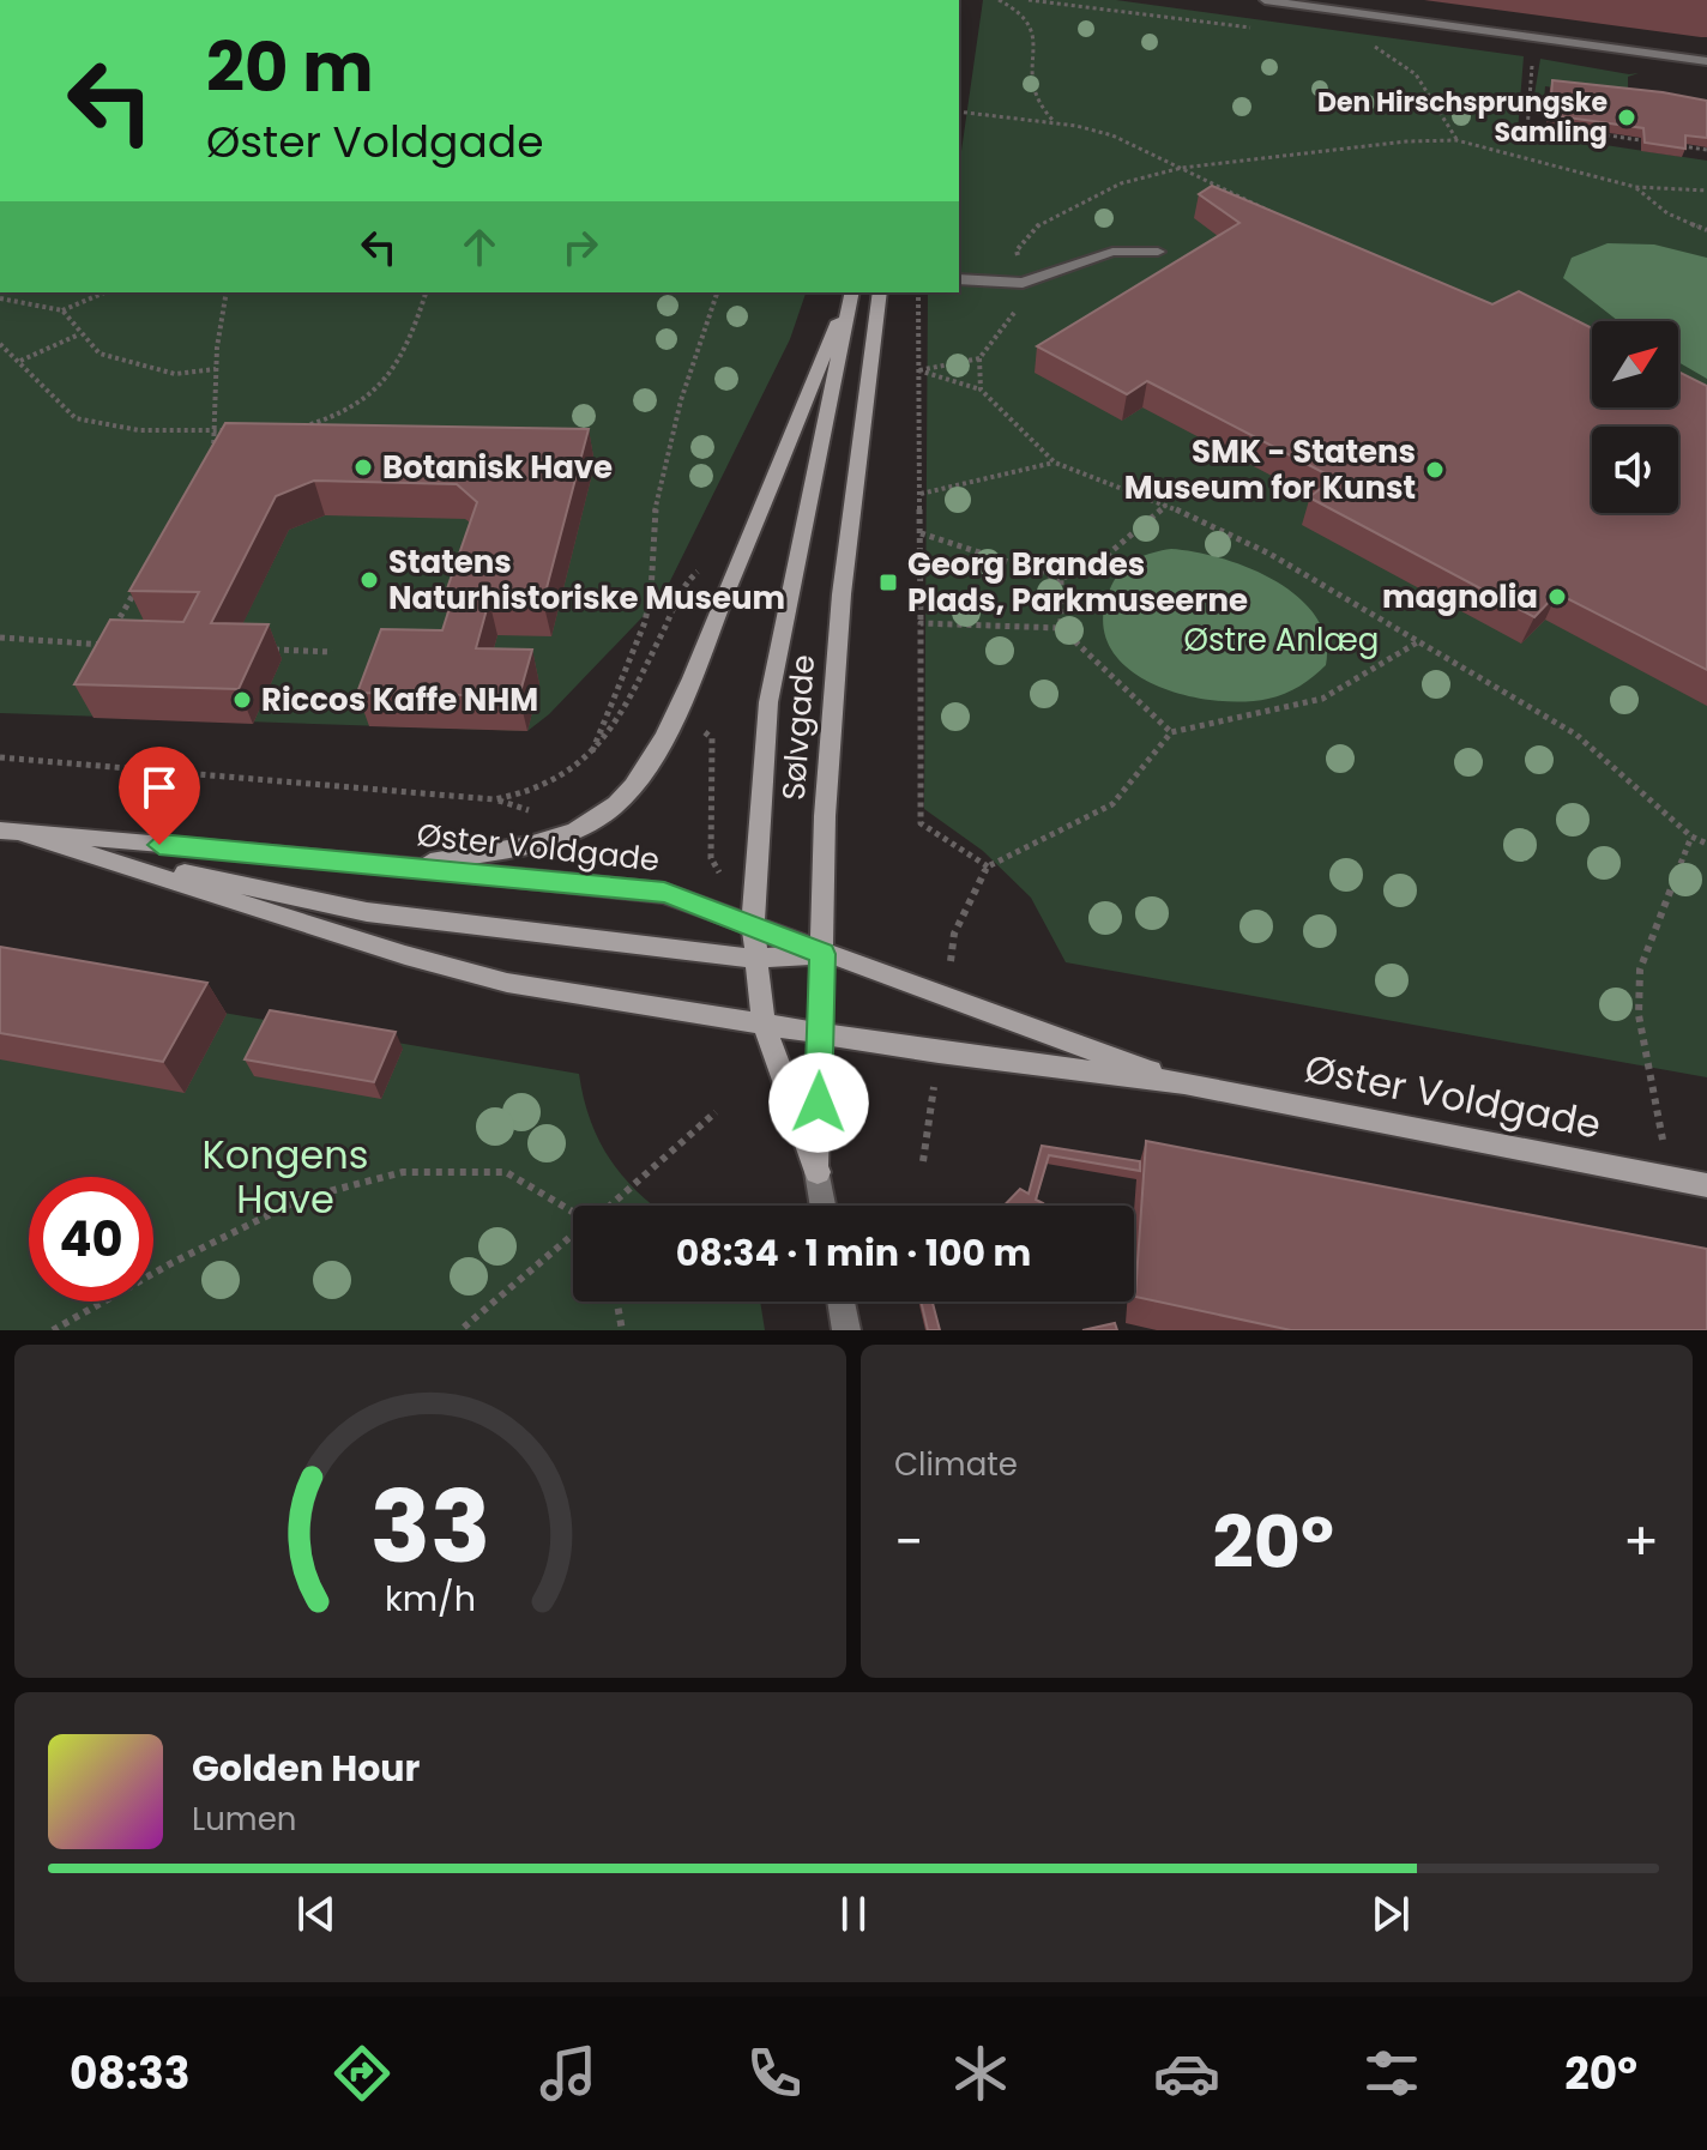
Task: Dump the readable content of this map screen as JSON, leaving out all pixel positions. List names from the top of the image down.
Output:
{
  "streets": {
    "street": ["Sølvgade", "Øster Voldgade"]
  },
  "crossings": [
    ["Sølvgade", "Øster Voldgade"]
  ],
  "parks": ["Østre Anlæg", "Kongens Have"],
  "places": {
    "other": [
      "Den Hirschsprungske Samling",
      "Botanisk Have",
      "SMK - Statens Museum for Kunst",
      "Statens Naturhistoriske Museum",
      "magnolia",
      "Riccos Kaffe NHM"
    ],
    "transit": ["Georg Brandes Plads, Parkmuseerne"]
  },
  "north": "top right",
  "page": {
    "turn": ["20 m", "Øster Voldgade"],
    "limit": "40",
    "trip": "08:34 · 1 min · 100 m",
    "tile": "Climate",
    "heat": ["−", "20°", "+"],
    "song": ["Golden Hour", "Lumen"],
    "tabs": ["08:33", "20°"],
    "gauge": ["33", "km/h"]
  }
}
